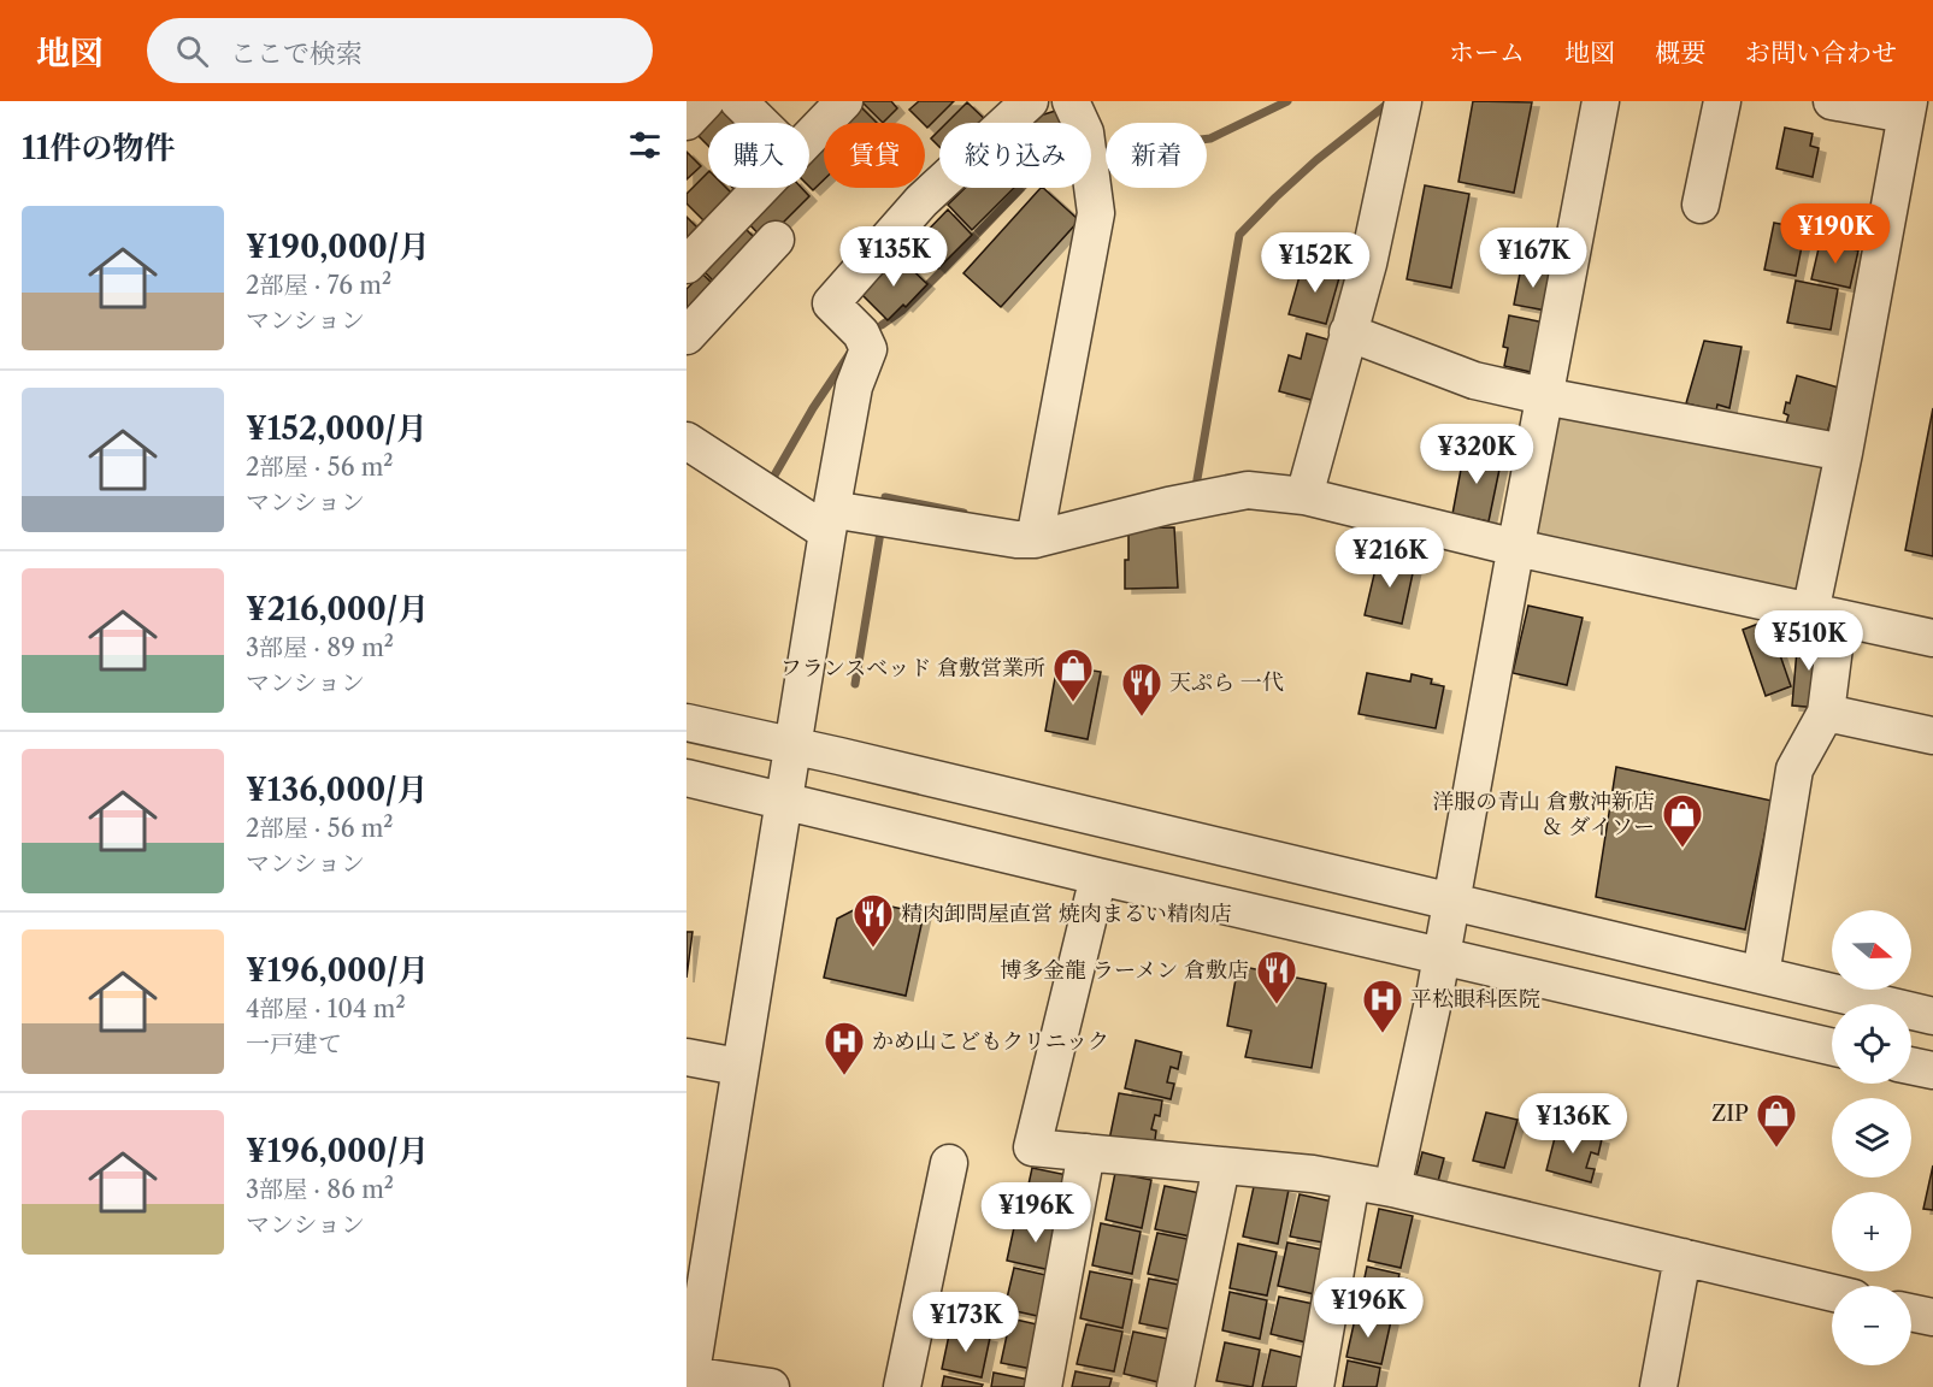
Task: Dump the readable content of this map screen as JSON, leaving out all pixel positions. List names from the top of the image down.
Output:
{
  "places": {
    "shop": ["フランスベッド 倉敷営業所", "洋服の青山 倉敷沖新店 ＆ ダイソー", "ZIP"],
    "restaurant": ["天ぷら 一代", "精肉卸問屋直営 焼肉まるい精肉店", "博多金龍 ラーメン 倉敷店"],
    "hospital": ["平松眼科医院", "かめ山こどもクリニック"]
  },
  "north": "right",
  "page": {
    "header": "地図",
    "search": "ここで検索",
    "nav": [
      "ホーム",
      "地図",
      "概要",
      "お問い合わせ"
    ],
    "heading": "11件の物件",
    "chip": [
      "購入",
      "賃貸",
      "絞り込み",
      "新着"
    ],
    "list": [
      {
        "name": "¥190,000/月",
        "note": "2部屋 · 76 m² · マンション"
      },
      {
        "name": "¥152,000/月",
        "note": "2部屋 · 56 m² · マンション"
      },
      {
        "name": "¥216,000/月",
        "note": "3部屋 · 89 m² · マンション"
      },
      {
        "name": "¥136,000/月",
        "note": "2部屋 · 56 m² · マンション"
      },
      {
        "name": "¥196,000/月",
        "note": "4部屋 · 104 m² · 一戸建て"
      },
      {
        "name": "¥196,000/月",
        "note": "3部屋 · 86 m² · マンション"
      }
    ],
    "price": [
      "¥190K",
      "¥135K",
      "¥167K",
      "¥152K",
      "¥320K",
      "¥216K",
      "¥510K",
      "¥136K",
      "¥196K",
      "¥196K",
      "¥173K"
    ],
    "map_buttons": ["+", "−"]
  }
}
